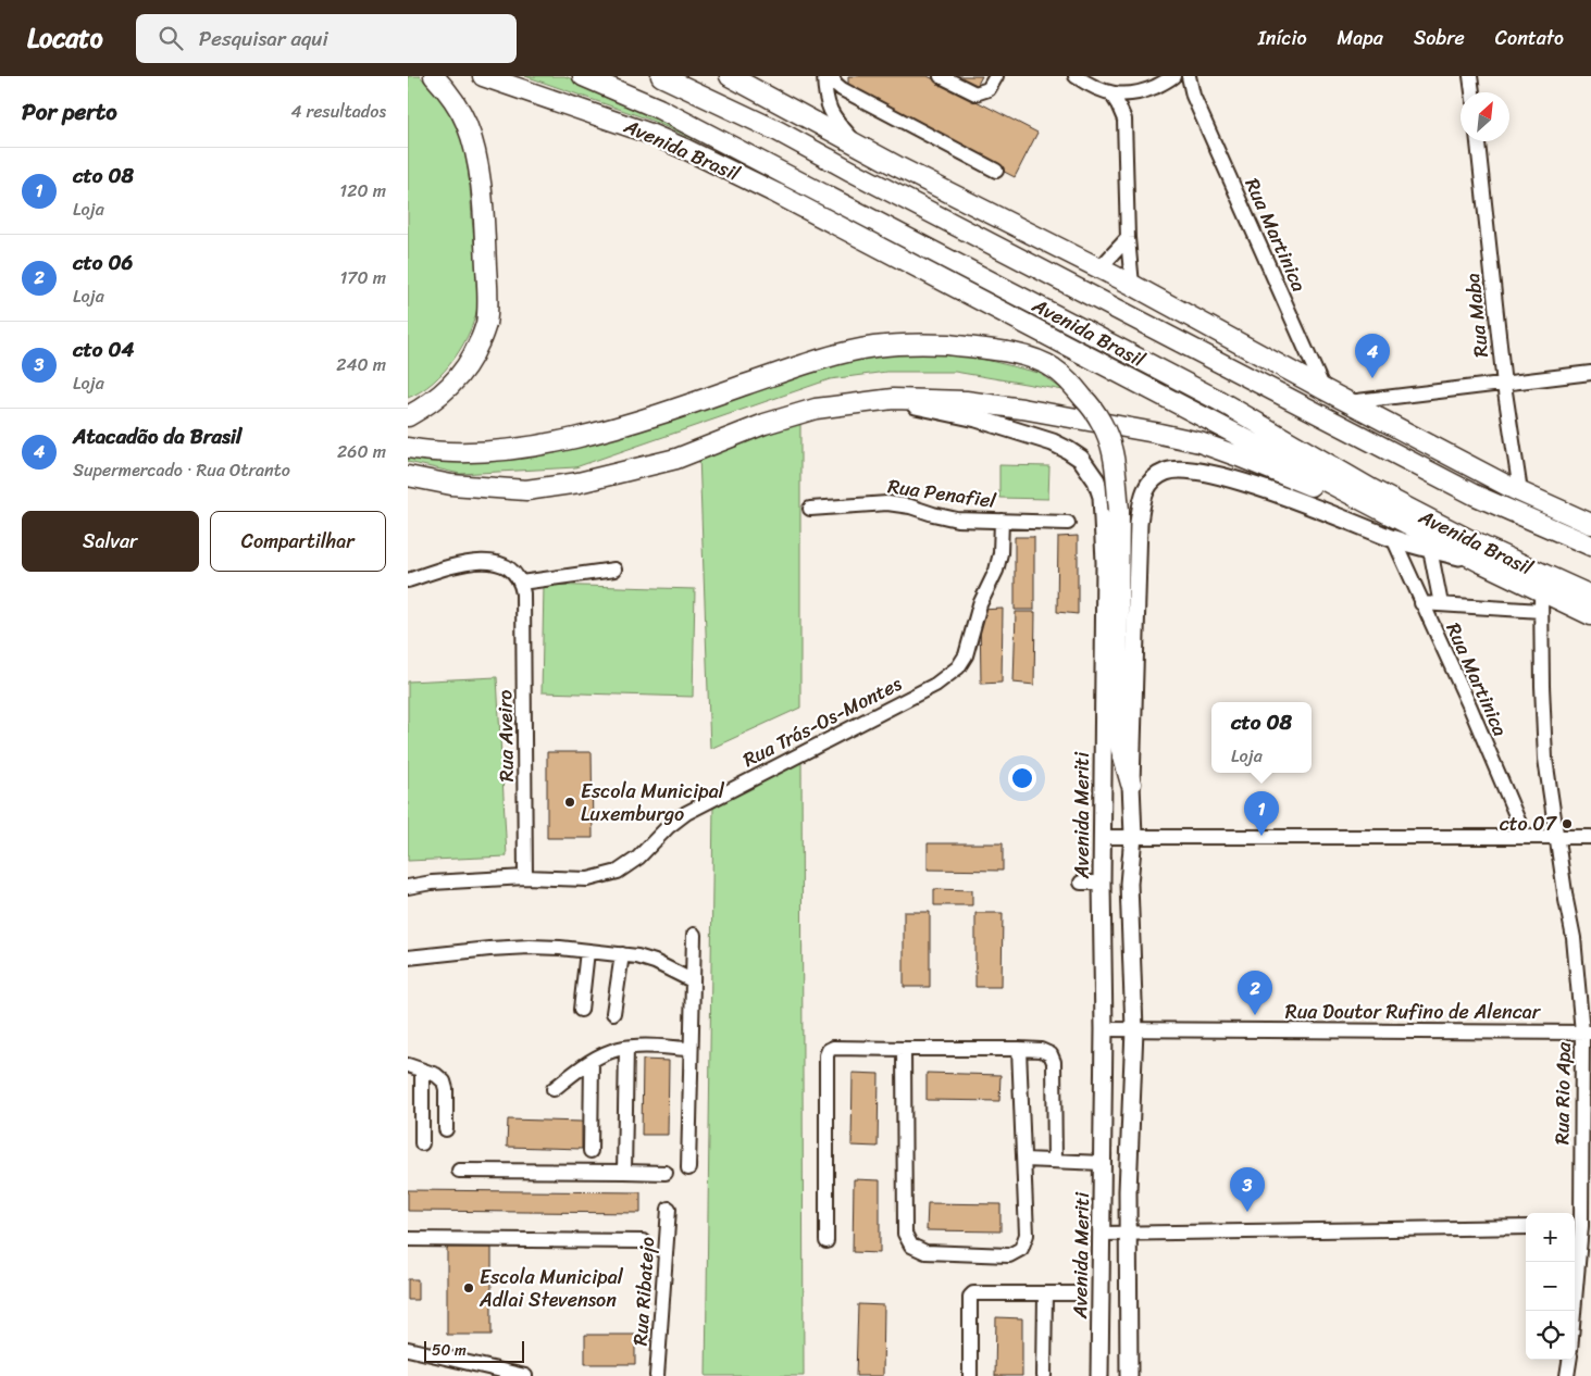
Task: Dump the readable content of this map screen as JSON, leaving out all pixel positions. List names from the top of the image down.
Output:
{
  "streets": {
    "highway": ["Avenida Brasil"],
    "main road": ["Avenida Meriti"],
    "street": [
      "Rua Martinica",
      "Rua Maba",
      "Rua Penafiel",
      "Rua Trás-Os-Montes",
      "Rua Aveiro",
      "Rua Doutor Rufino de Alencar",
      "Rua Rio Apa",
      "Rua Ribatejo"
    ]
  },
  "crossings": [
    ["Avenida Brasil", "Rua Martinica"],
    ["Rua Penafiel", "Rua Trás-Os-Montes"],
    ["Rua Trás-Os-Montes", "Rua Aveiro"],
    ["Avenida Meriti", "Rua Doutor Rufino de Alencar"],
    ["Rua Doutor Rufino de Alencar", "Rua Rio Apa"]
  ],
  "places": ["Escola Municipal Luxemburgo", "cto 07", "Escola Municipal Adlai Stevenson"],
  "scale_bar": "50 m",
  "north": "top right",
  "page": {
    "header": "Locato",
    "search": "Pesquisar aqui",
    "nav": [
      "Início",
      "Mapa",
      "Sobre",
      "Contato"
    ],
    "heading": ["Por perto", "4 resultados"],
    "list": [
      {
        "mark": "1",
        "name": "cto 08",
        "note": "Loja",
        "value": "120 m"
      },
      {
        "mark": "2",
        "name": "cto 06",
        "note": "Loja",
        "value": "170 m"
      },
      {
        "mark": "3",
        "name": "cto 04",
        "note": "Loja",
        "value": "240 m"
      },
      {
        "mark": "4",
        "name": "Atacadão da Brasil",
        "note": "Supermercado · Rua Otranto",
        "value": "260 m"
      }
    ],
    "pins": [
      "4",
      "1",
      "2",
      "3"
    ],
    "buttons": ["Salvar", "Compartilhar"],
    "popup": ["cto 08", "Loja"],
    "map_buttons": ["+", "−"],
    "scale": "50 m"
  }
}
